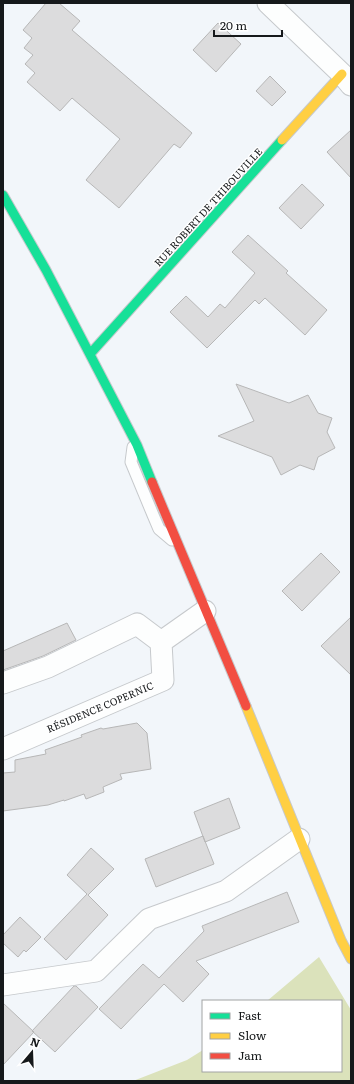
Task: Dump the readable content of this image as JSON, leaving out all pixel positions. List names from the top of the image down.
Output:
{
  "streets": {
    "street": ["RUE ROBERT DE THIBOUVILLE", "RÉSIDENCE COPERNIC"]
  },
  "legend": ["Fast", "Slow", "Jam"],
  "scale_bar": "20 m",
  "north": "top"
}
